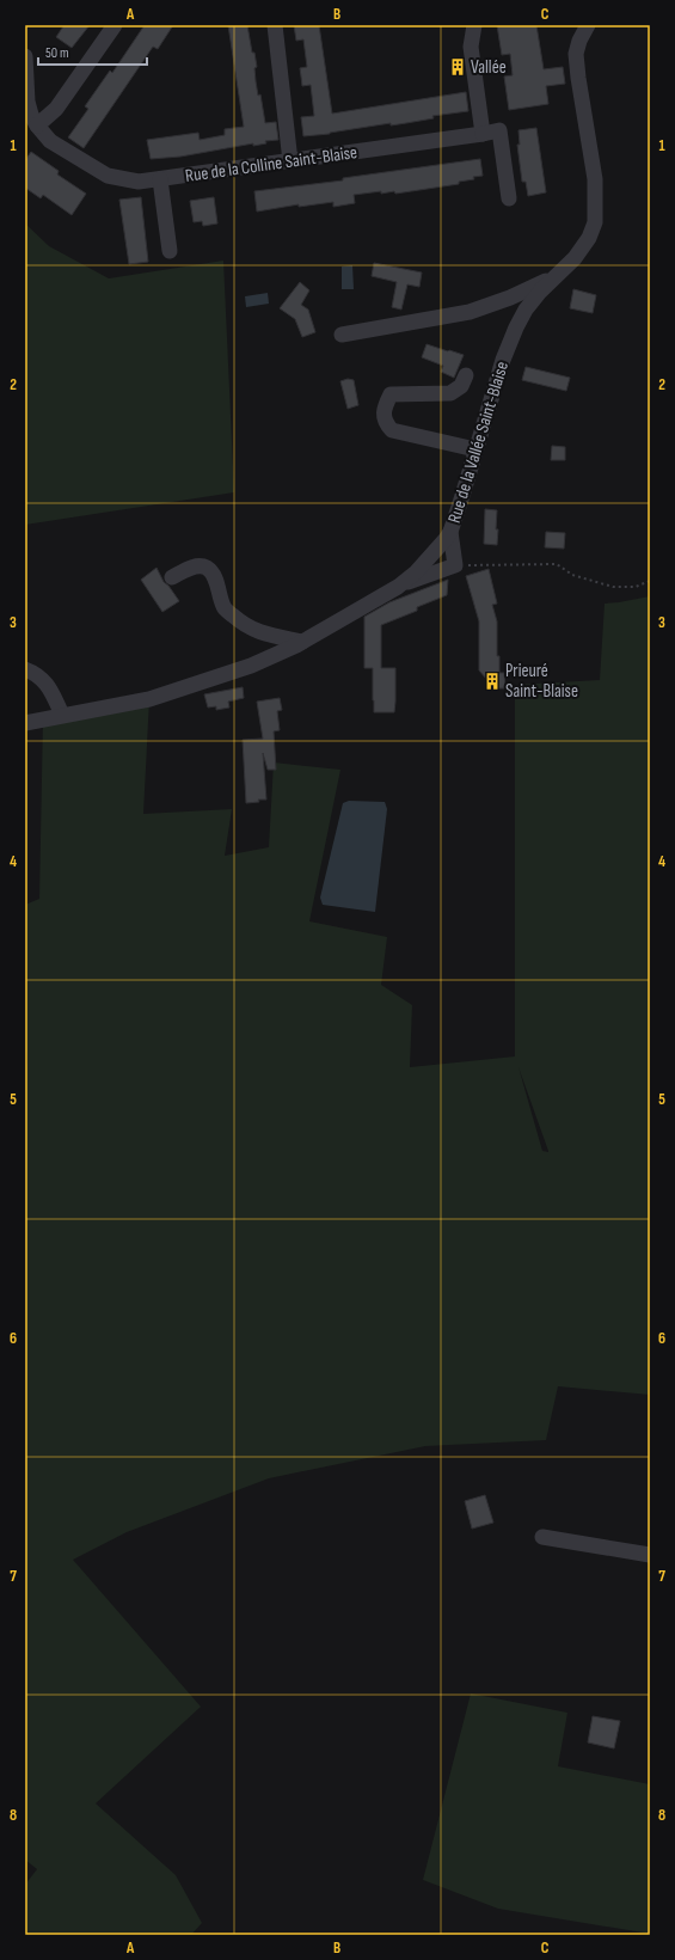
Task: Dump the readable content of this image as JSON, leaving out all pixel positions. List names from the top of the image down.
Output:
{
  "streets": {
    "street": ["Rue de la Colline Saint-Blaise", "Rue de la Vallée Saint-Blaise"]
  },
  "places": {
    "building": ["Vallée", "Prieuré Saint-Blaise"]
  },
  "scale_bar": "50 m",
  "grid": {
    "columns": ["A", "B", "C"],
    "rows": [
      "1",
      "2",
      "3",
      "4",
      "5",
      "6",
      "7",
      "8"
    ]
  }
}
